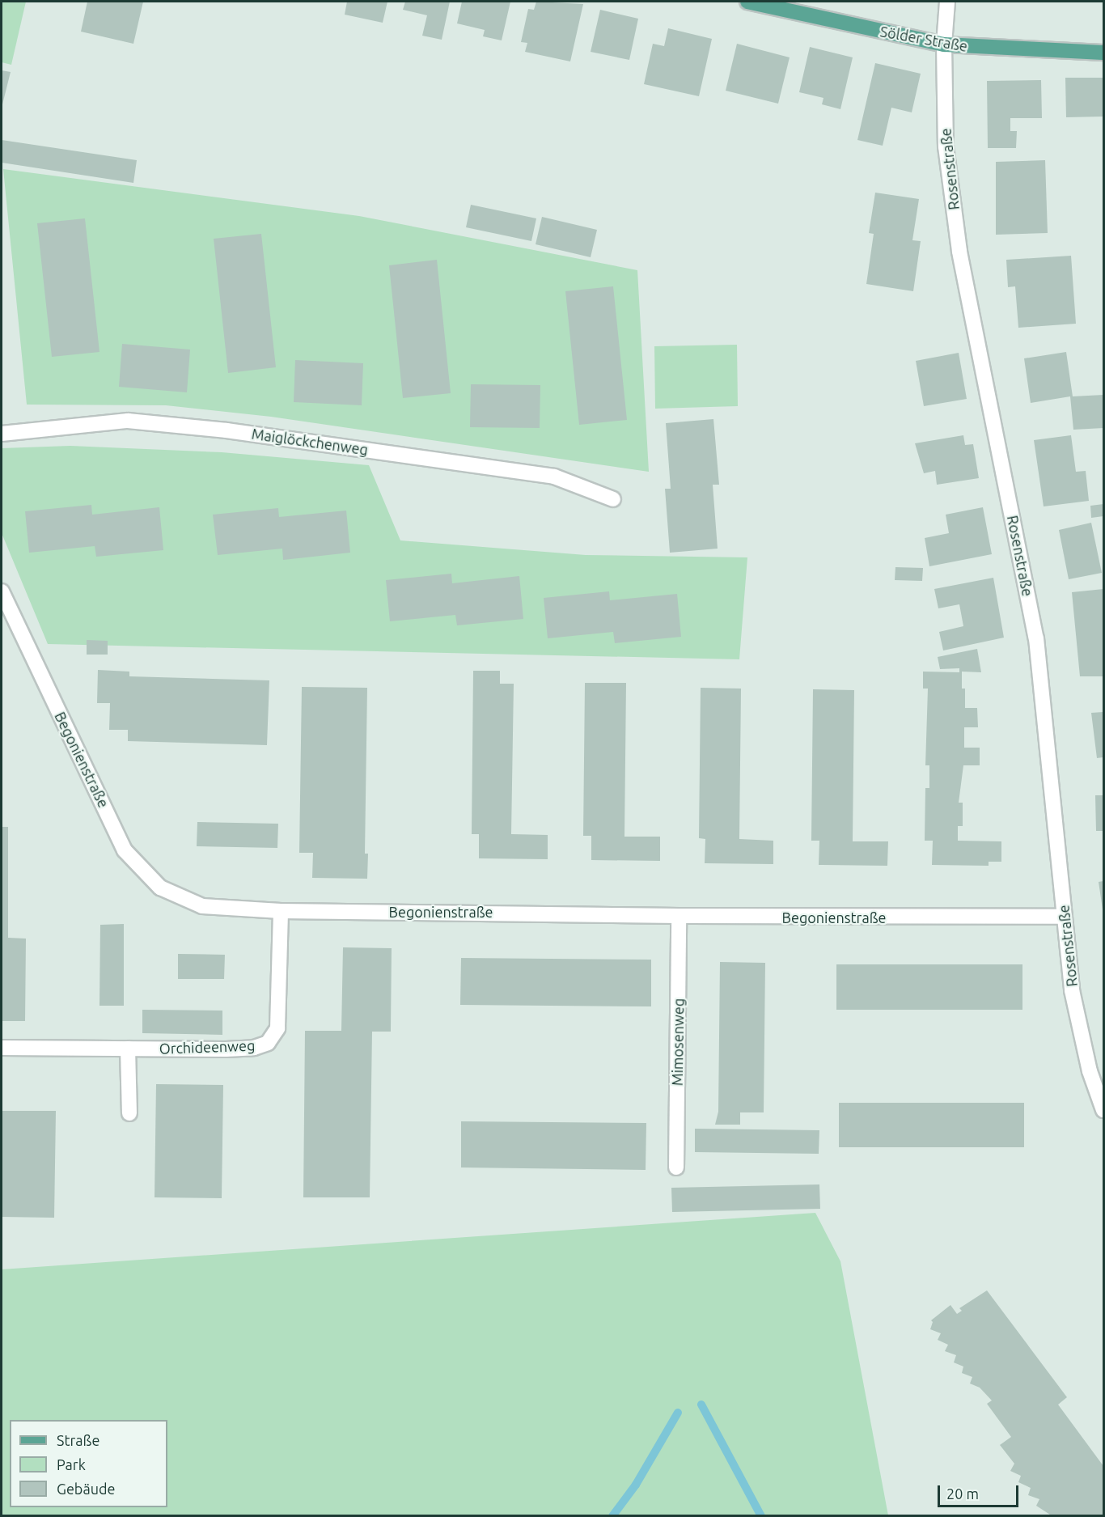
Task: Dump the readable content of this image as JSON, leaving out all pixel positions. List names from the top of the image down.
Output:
{
  "streets": {
    "main road": ["Sölder Straße"],
    "street": [
      "Rosenstraße",
      "Maiglöckchenweg",
      "Begonienstraße",
      "Mimosenweg",
      "Orchideenweg"
    ]
  },
  "crossings": [
    ["Sölder Straße", "Rosenstraße"],
    ["Rosenstraße", "Begonienstraße"],
    ["Begonienstraße", "Mimosenweg"],
    ["Begonienstraße", "Orchideenweg"]
  ],
  "legend": ["Straße", "Park", "Gebäude"],
  "scale_bar": "20 m"
}
